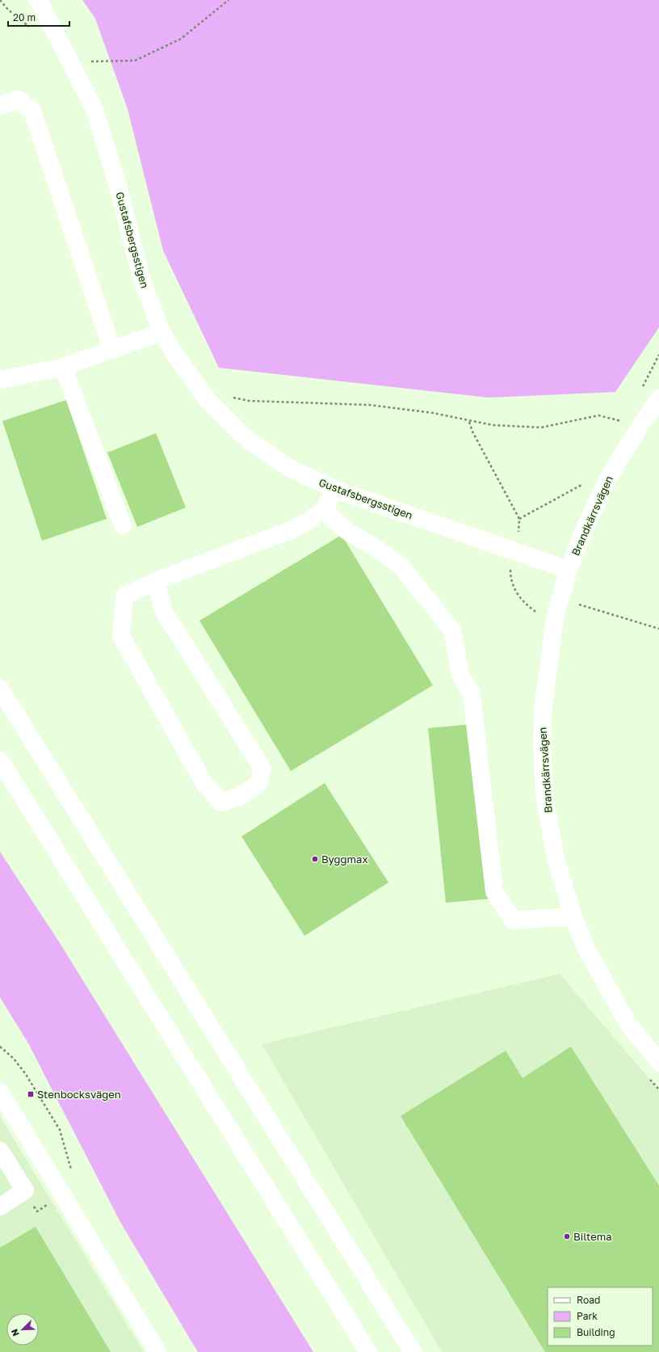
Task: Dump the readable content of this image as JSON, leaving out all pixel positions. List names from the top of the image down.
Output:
{
  "streets": {
    "main road": ["Gustafsbergsstigen", "Brandkärrsvägen"]
  },
  "crossings": [
    ["Gustafsbergsstigen", "Brandkärrsvägen"]
  ],
  "places": {
    "other": ["Byggmax", "Biltema"],
    "transit": ["Stenbocksvägen"]
  },
  "legend": ["Road", "Park", "Building"],
  "scale_bar": "20 m",
  "north": "bottom left"
}
